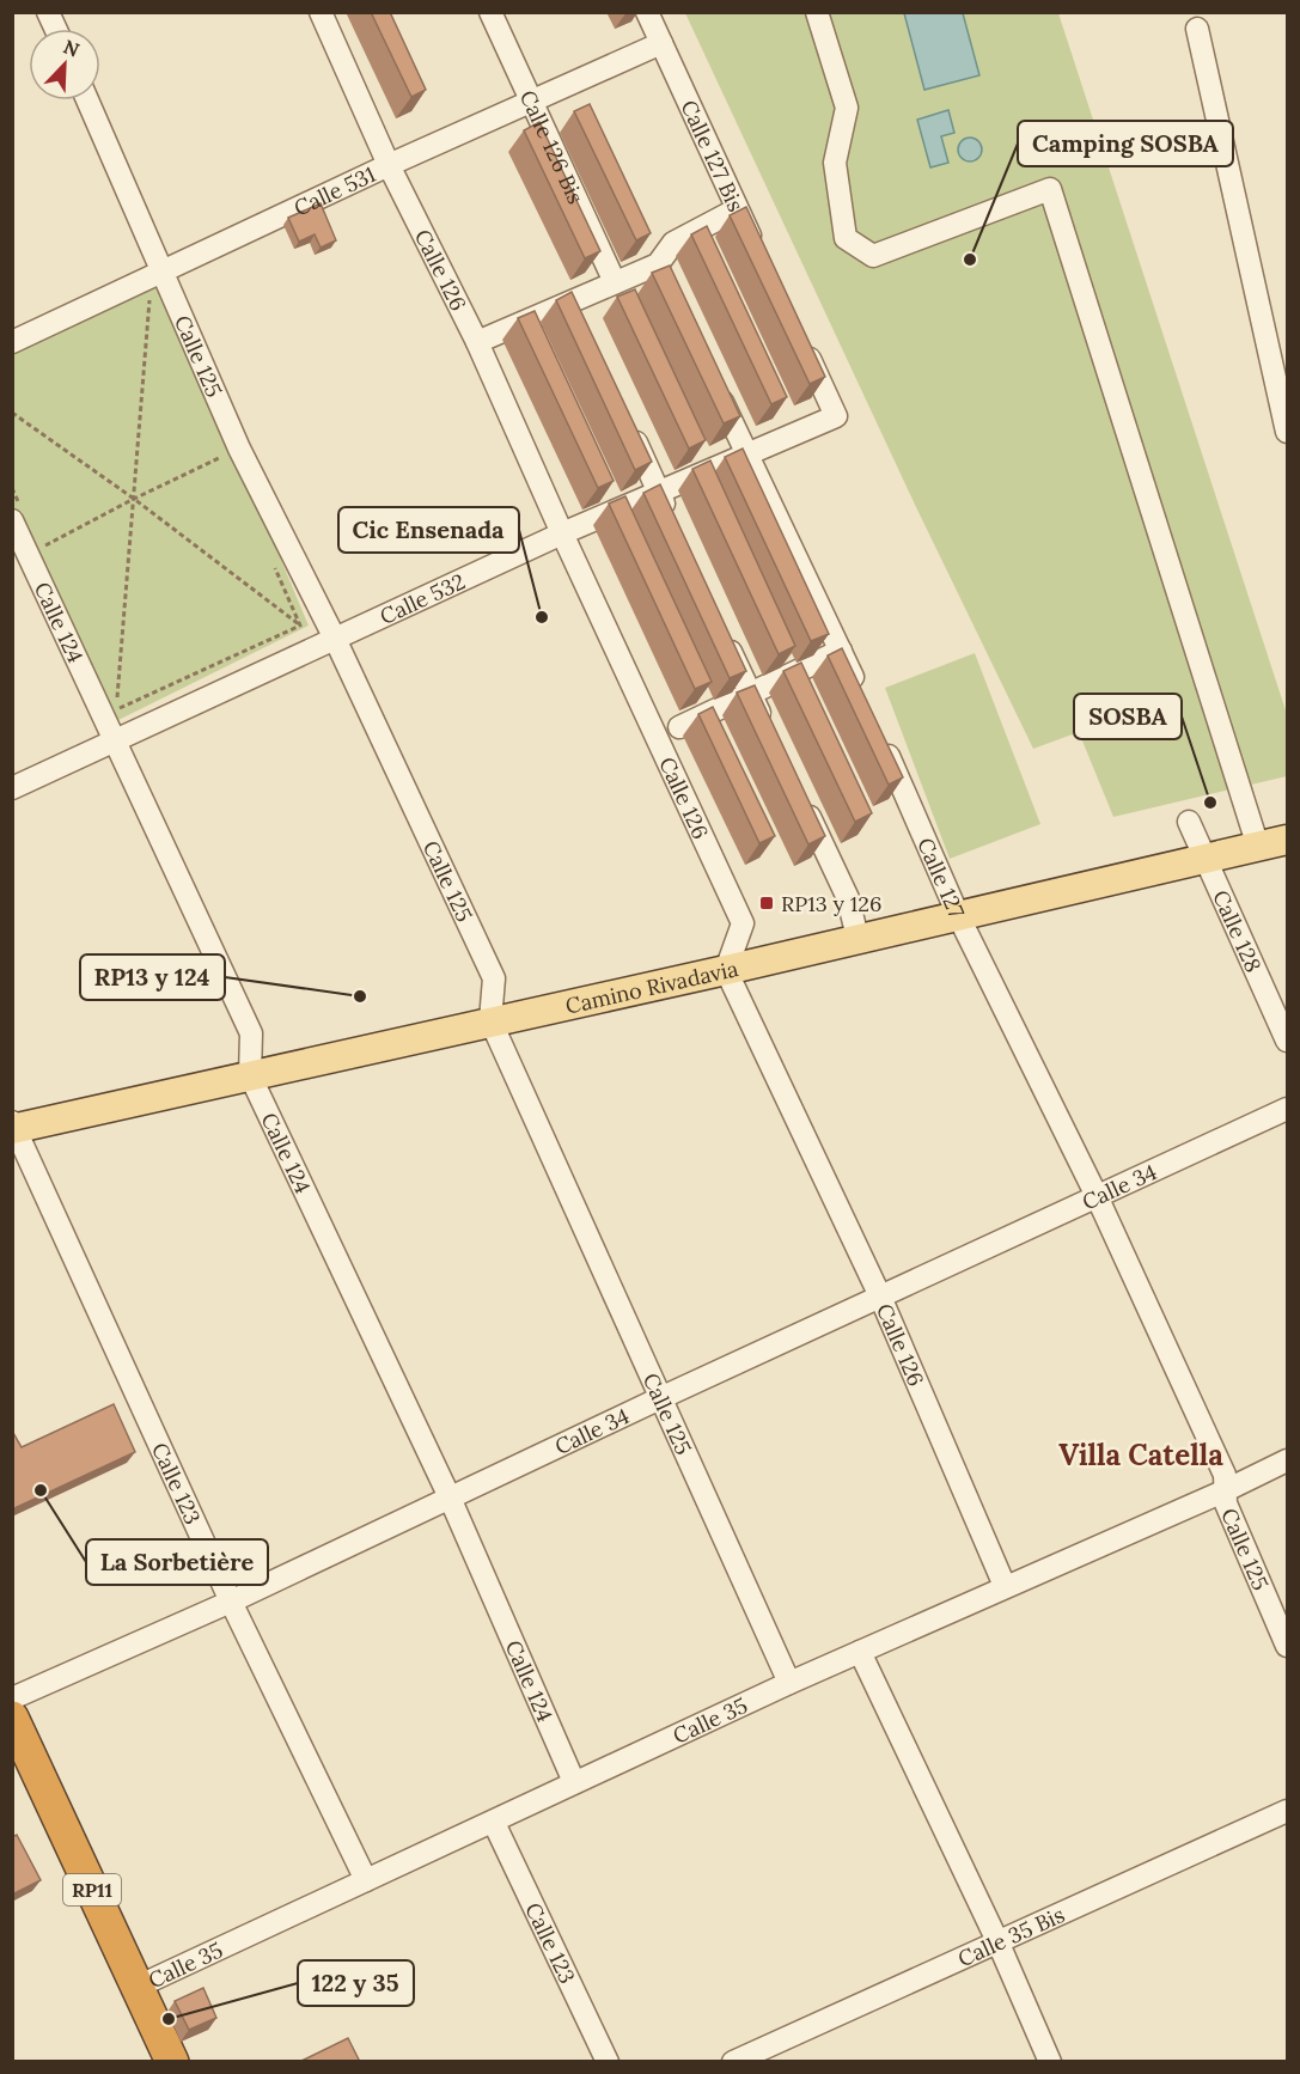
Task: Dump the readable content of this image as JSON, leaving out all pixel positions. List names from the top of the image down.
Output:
{
  "streets": {
    "highway": ["RP11"],
    "main road": ["Camino Rivadavia"],
    "street": [
      "Calle 126 Bis",
      "Calle 127 Bis",
      "Calle 531",
      "Calle 126",
      "Calle 125",
      "Calle 532",
      "Calle 124",
      "Calle 127",
      "Calle 128",
      "Calle 34",
      "Calle 123",
      "Calle 35",
      "Calle 35 Bis"
    ]
  },
  "crossings": [
    ["Calle 126 Bis", "Calle 531"],
    ["Calle 127 Bis", "Calle 531"],
    ["Calle 531", "Calle 126"],
    ["Calle 531", "Calle 125"],
    ["Calle 126", "Calle 532"],
    ["Calle 126", "Camino Rivadavia"],
    ["Calle 126", "Calle 34"],
    ["Calle 126", "Calle 35"],
    ["Calle 125", "Calle 532"],
    ["Calle 125", "Calle 127"],
    ["Calle 125", "Camino Rivadavia"],
    ["Calle 125", "Calle 34"],
    ["Calle 125", "Calle 35"],
    ["Calle 532", "Calle 124"],
    ["Calle 124", "Camino Rivadavia"],
    ["Calle 124", "Calle 34"],
    ["Calle 124", "Calle 35"],
    ["Calle 127", "Camino Rivadavia"],
    ["Calle 127", "Calle 34"],
    ["Calle 127", "Calle 35"],
    ["Calle 128", "Camino Rivadavia"],
    ["Camino Rivadavia", "Calle 123"],
    ["Calle 34", "Calle 123"],
    ["Calle 123", "Calle 35"],
    ["Calle 35", "RP11"]
  ],
  "districts": ["Villa Catella"],
  "places": {
    "other": [
      "Camping SOSBA",
      "Cic Ensenada",
      "SOSBA",
      "RP13 y 124",
      "La Sorbetière",
      "122 y 35"
    ],
    "transit": ["RP13 y 126"]
  },
  "north": "top right"
}
